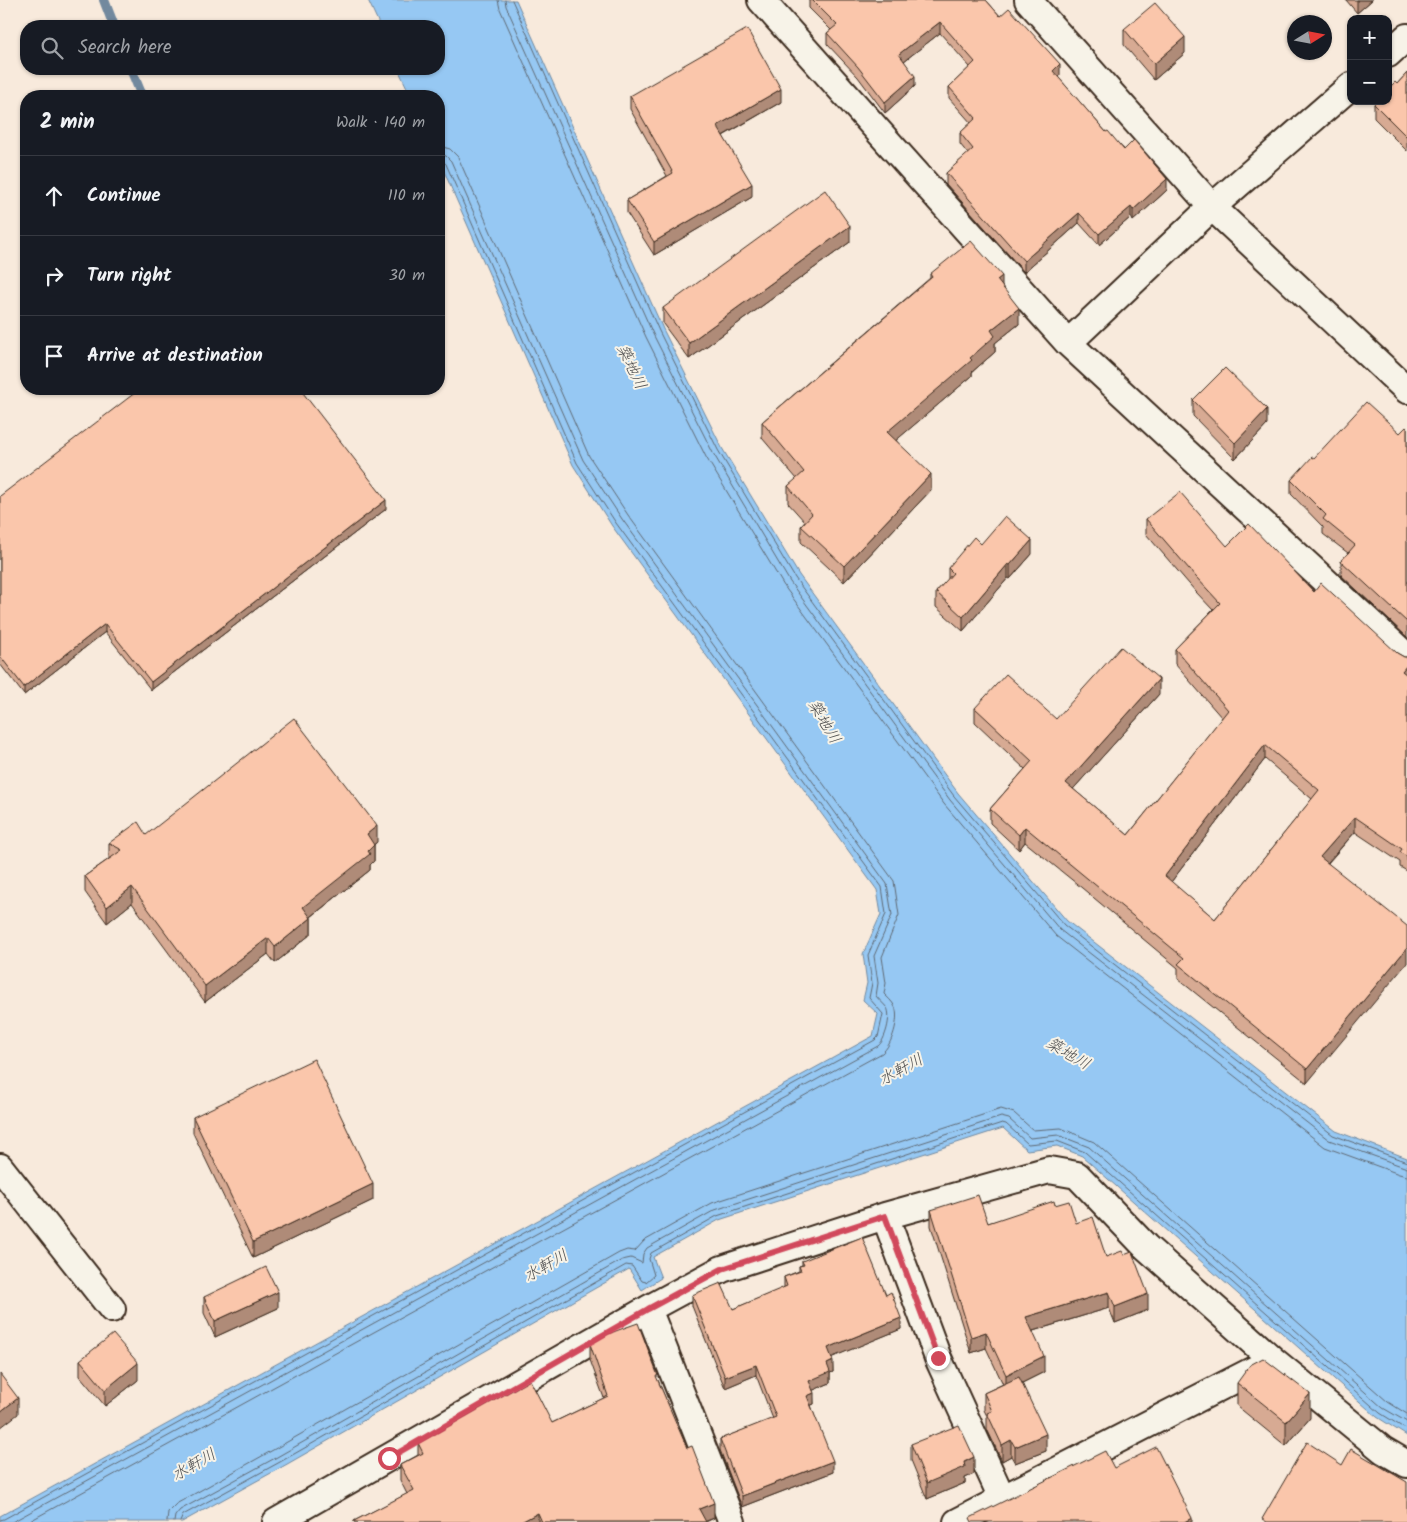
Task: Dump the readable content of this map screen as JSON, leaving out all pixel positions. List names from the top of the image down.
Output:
{
  "water": ["築地川", "水軒川"],
  "north": "right",
  "page": {
    "map_buttons": ["+", "−"],
    "search": "Search here",
    "heading": ["2 min", "Walk · 140 m"],
    "list": [
      ["Continue", "110 m"],
      ["Turn right", "30 m"],
      "Arrive at destination"
    ]
  }
}
